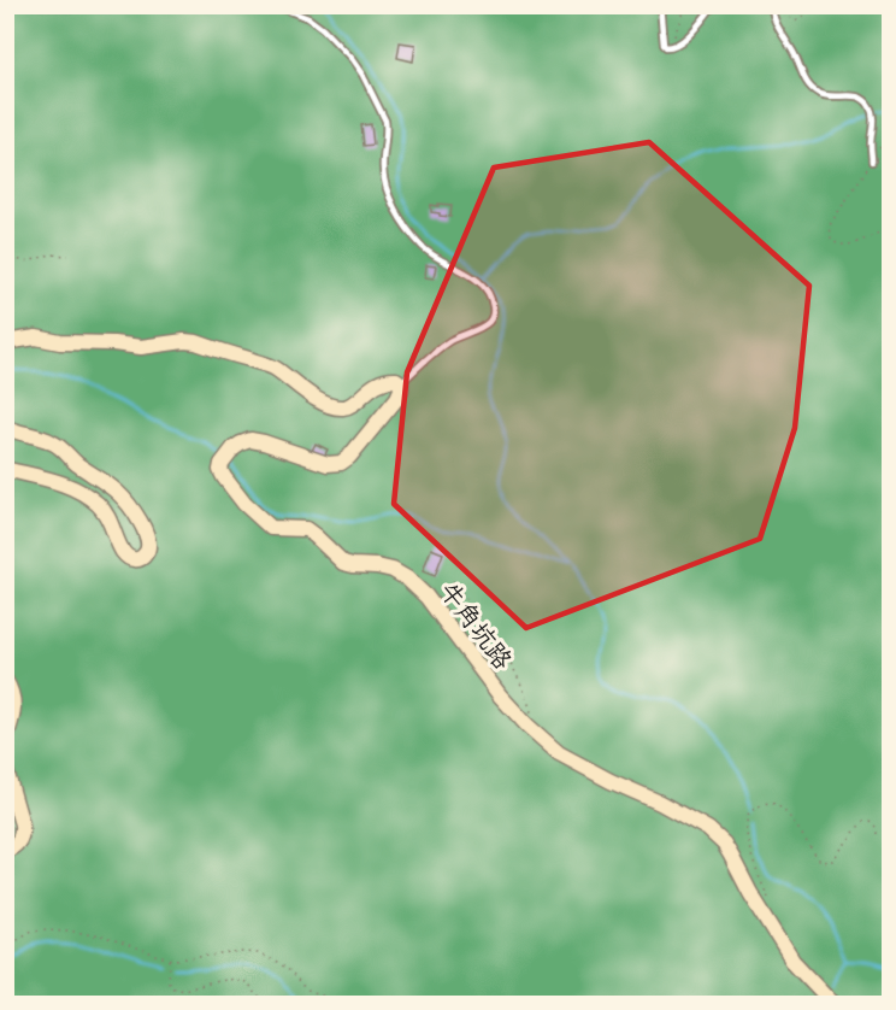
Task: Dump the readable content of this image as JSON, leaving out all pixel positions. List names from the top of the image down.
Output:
{
  "streets": {
    "street": ["牛角坑路"]
  }
}
